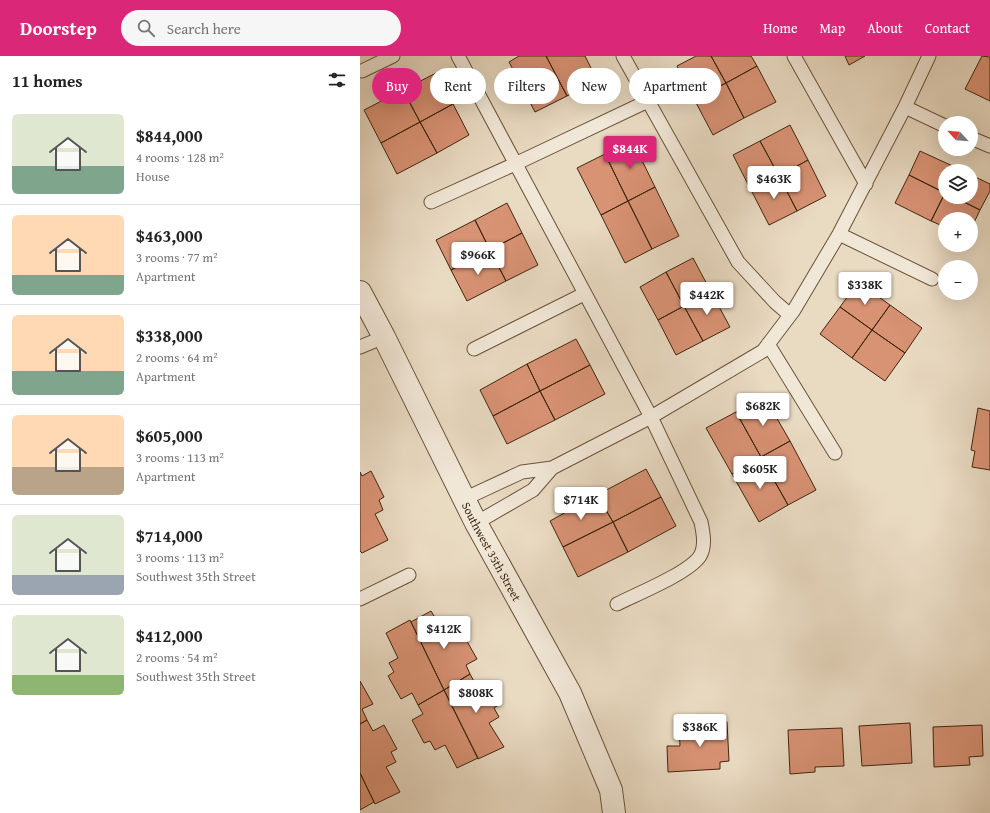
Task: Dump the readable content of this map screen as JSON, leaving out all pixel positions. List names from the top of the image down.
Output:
{
  "streets": {
    "street": ["Southwest 35th Street"]
  },
  "north": "top left",
  "page": {
    "header": "Doorstep",
    "search": "Search here",
    "nav": [
      "Home",
      "Map",
      "About",
      "Contact"
    ],
    "heading": "11 homes",
    "chip": [
      "Buy",
      "Rent",
      "Filters",
      "New",
      "Apartment"
    ],
    "list": [
      {
        "name": "$844,000",
        "note": "4 rooms · 128 m² · House"
      },
      {
        "name": "$463,000",
        "note": "3 rooms · 77 m² · Apartment"
      },
      {
        "name": "$338,000",
        "note": "2 rooms · 64 m² · Apartment"
      },
      {
        "name": "$605,000",
        "note": "3 rooms · 113 m² · Apartment"
      },
      {
        "name": "$714,000",
        "note": "3 rooms · 113 m² · Southwest 35th Street"
      },
      {
        "name": "$412,000",
        "note": "2 rooms · 54 m² · Southwest 35th Street"
      }
    ],
    "map_buttons": ["+", "−"],
    "price": [
      "$844K",
      "$463K",
      "$966K",
      "$338K",
      "$442K",
      "$682K",
      "$605K",
      "$714K",
      "$412K",
      "$808K",
      "$386K"
    ]
  }
}
